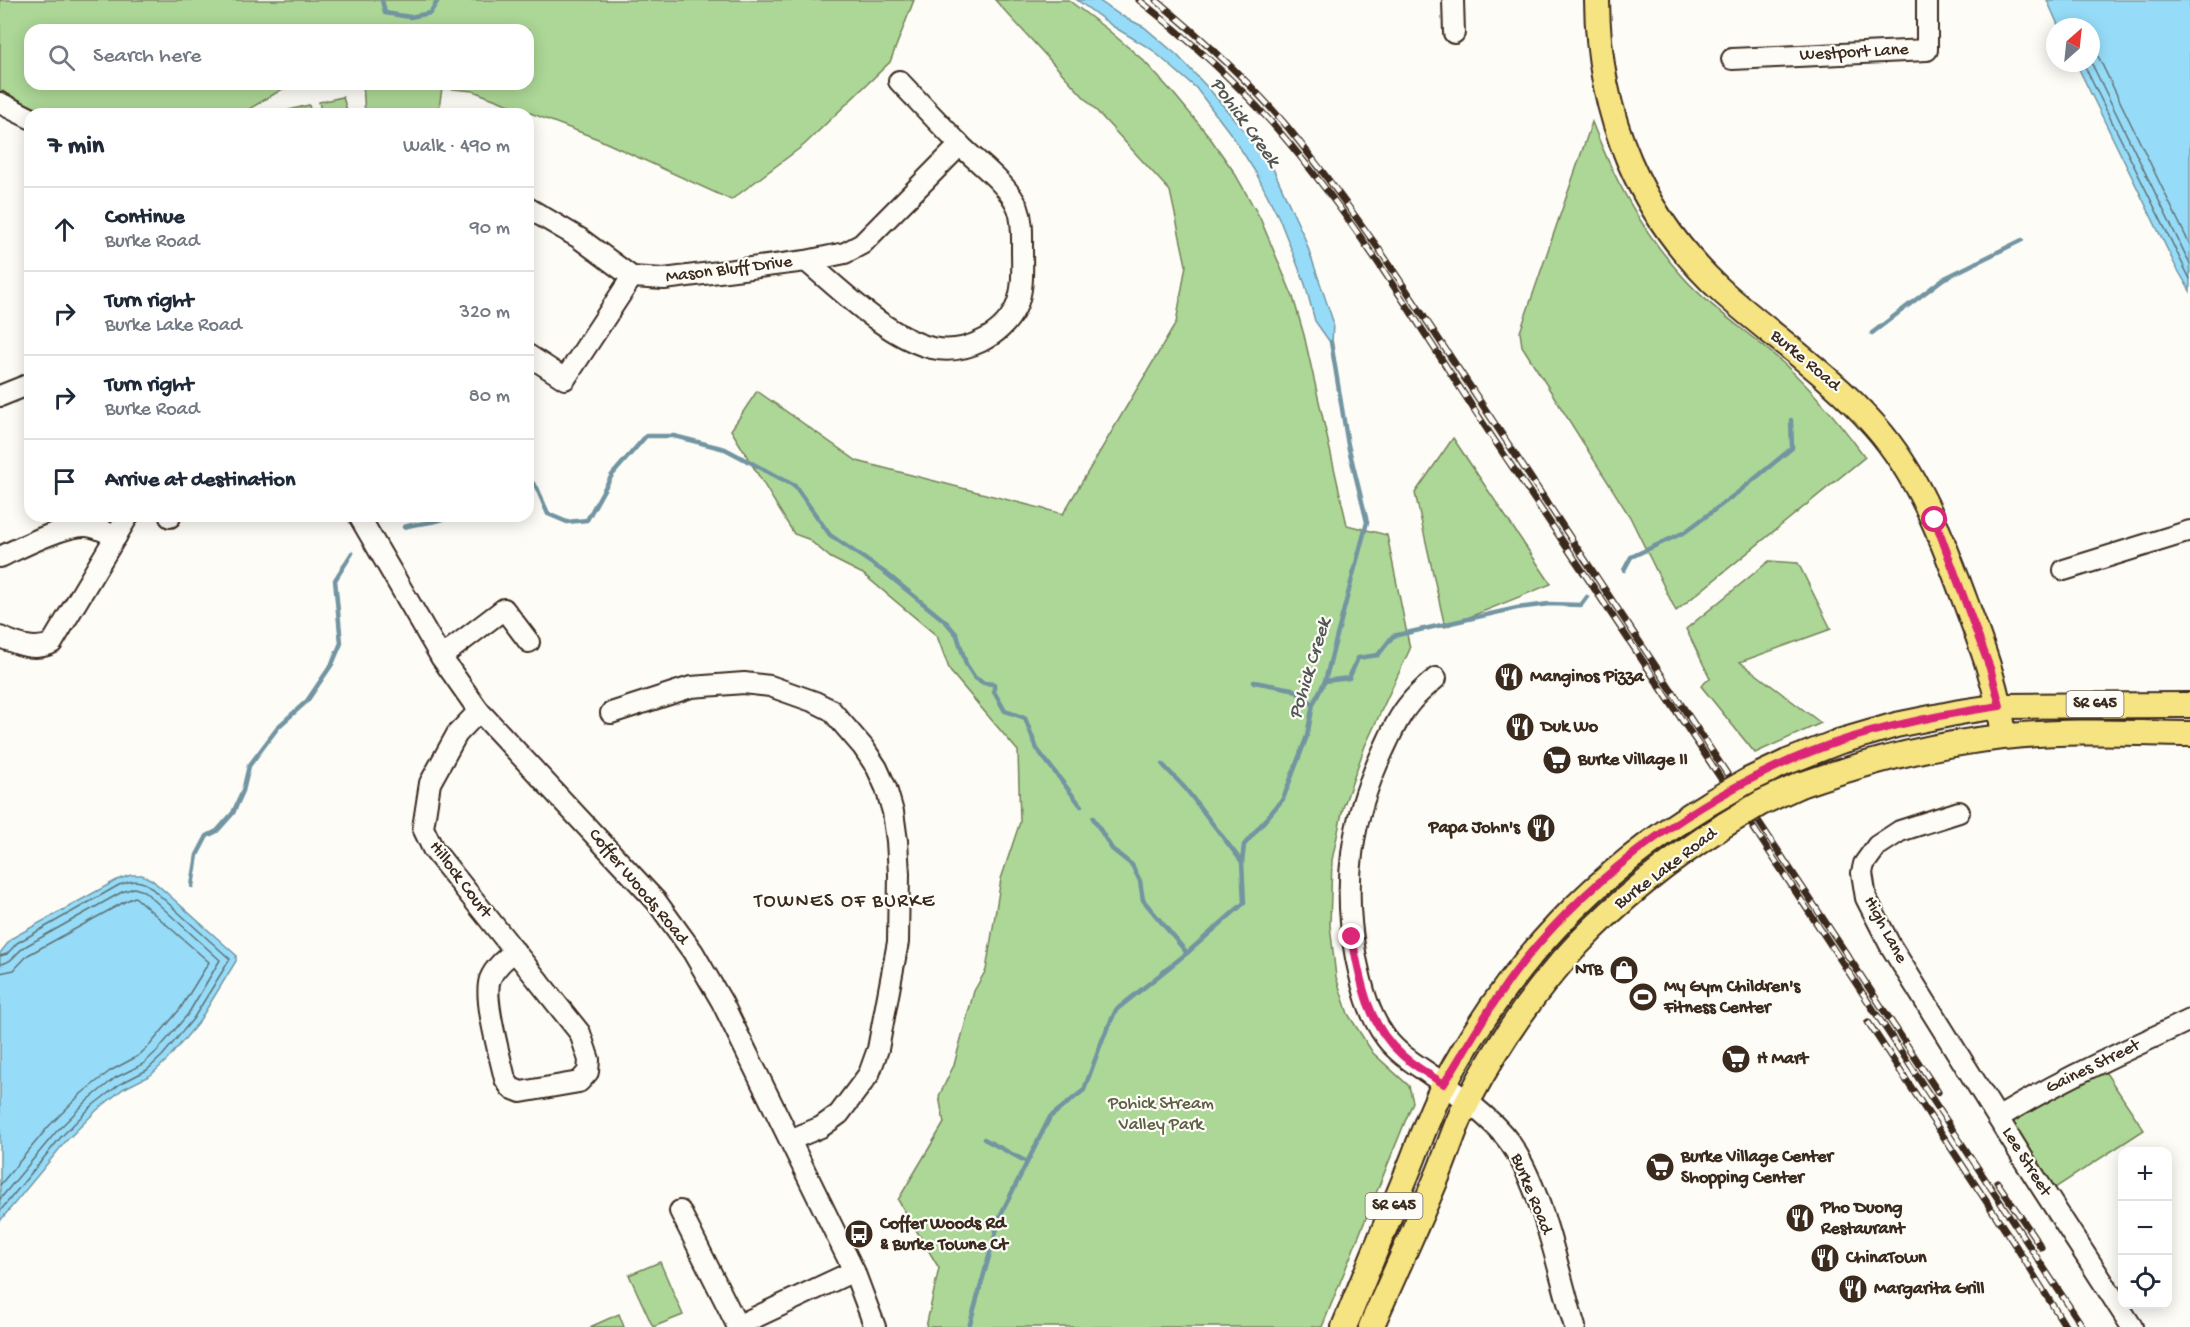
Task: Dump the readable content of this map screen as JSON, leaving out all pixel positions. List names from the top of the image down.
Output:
{
  "streets": {
    "main road": ["Burke Road", "SR 645", "Burke Lake Road"],
    "street": [
      "Westport Lane",
      "Mason Bluff Drive",
      "Hillock Court",
      "Coffer Woods Road",
      "High Lane",
      "Gaines Street",
      "Lee Street"
    ]
  },
  "crossings": [
    ["Burke Road", "Burke Lake Road"],
    ["Hillock Court", "Coffer Woods Road"],
    ["High Lane", "Lee Street"],
    ["Gaines Street", "Lee Street"]
  ],
  "districts": ["TOWNES OF BURKE"],
  "water": ["Pohick Creek"],
  "parks": ["Pohick Stream Valley Park"],
  "places": {
    "restaurant": [
      "Manginos Pizza",
      "Duk Wo",
      "Papa John's",
      "Pho Duong Restaurant",
      "ChinaTown",
      "Margarita Grill"
    ],
    "supermarket": ["Burke Village II", "H Mart", "Burke Village Center Shopping Center"],
    "shop": ["NTB"],
    "sports": ["My Gym Children's Fitness Center"],
    "bus stop": ["Coffer Woods Rd & Burke Towne Ct"]
  },
  "north": "top right",
  "page": {
    "search": "Search here",
    "heading": ["7 min", "Walk · 490 m"],
    "list": [
      ["Continue", "Burke Road", "90 m"],
      ["Turn right", "Burke Lake Road", "320 m"],
      ["Turn right", "Burke Road", "80 m"],
      "Arrive at destination"
    ],
    "map_buttons": ["+", "−"]
  }
}
